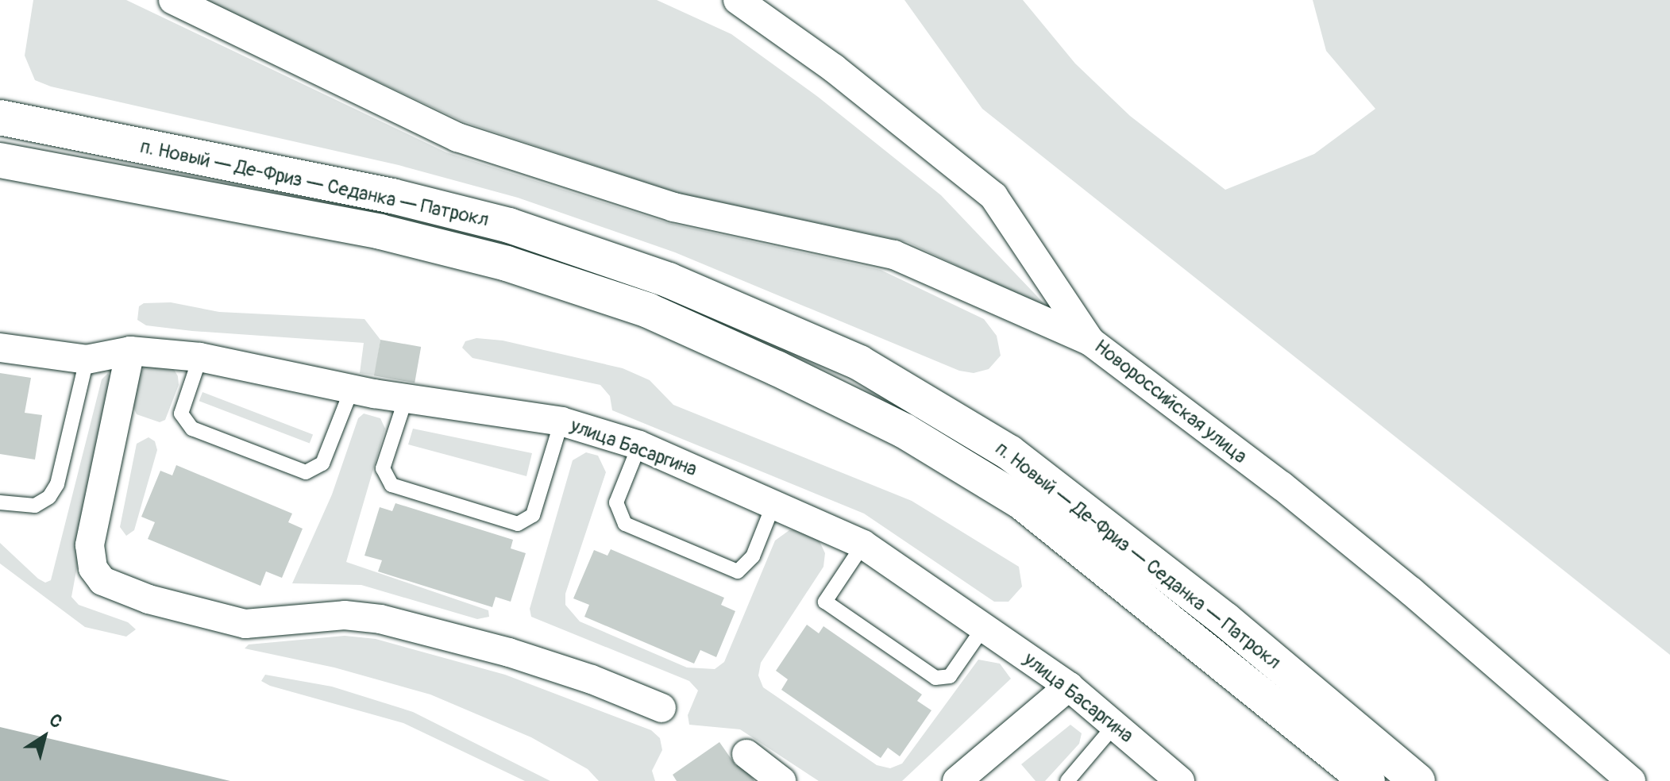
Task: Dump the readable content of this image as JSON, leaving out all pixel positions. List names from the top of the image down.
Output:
{
  "streets": {
    "highway": ["п. Новый — Де-Фриз — Седанка — Патрокл"],
    "street": ["Новороссийская улица", "улица Басаргина"]
  },
  "north": "top right"
}
